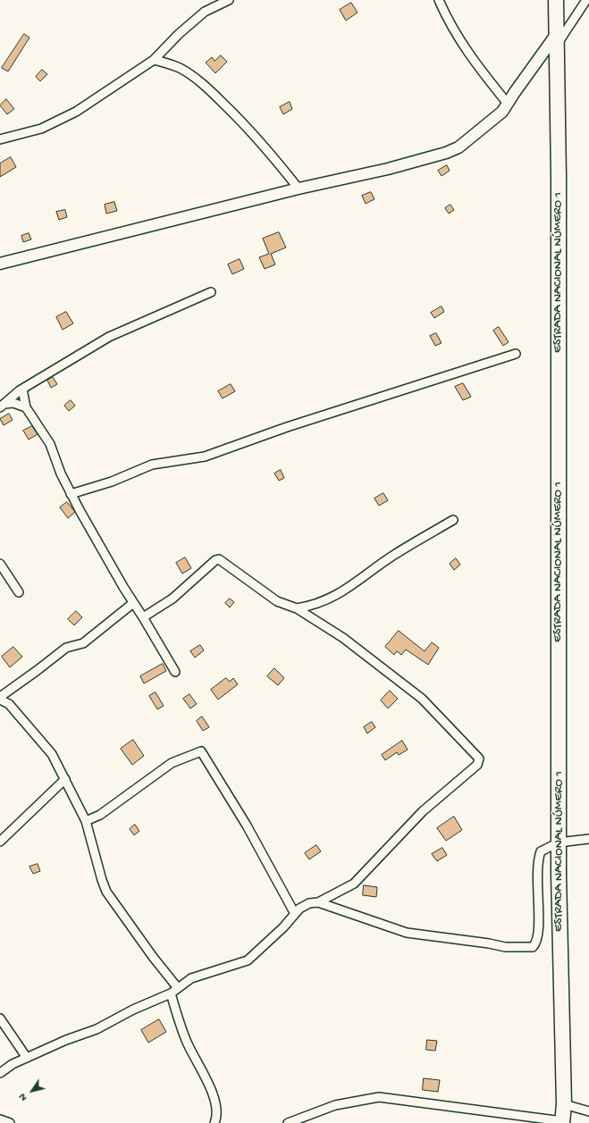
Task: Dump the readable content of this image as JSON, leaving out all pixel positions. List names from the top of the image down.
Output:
{
  "streets": {
    "highway": ["ESTRADA NACIONAL NÚMERO 1"]
  },
  "north": "bottom left"
}
